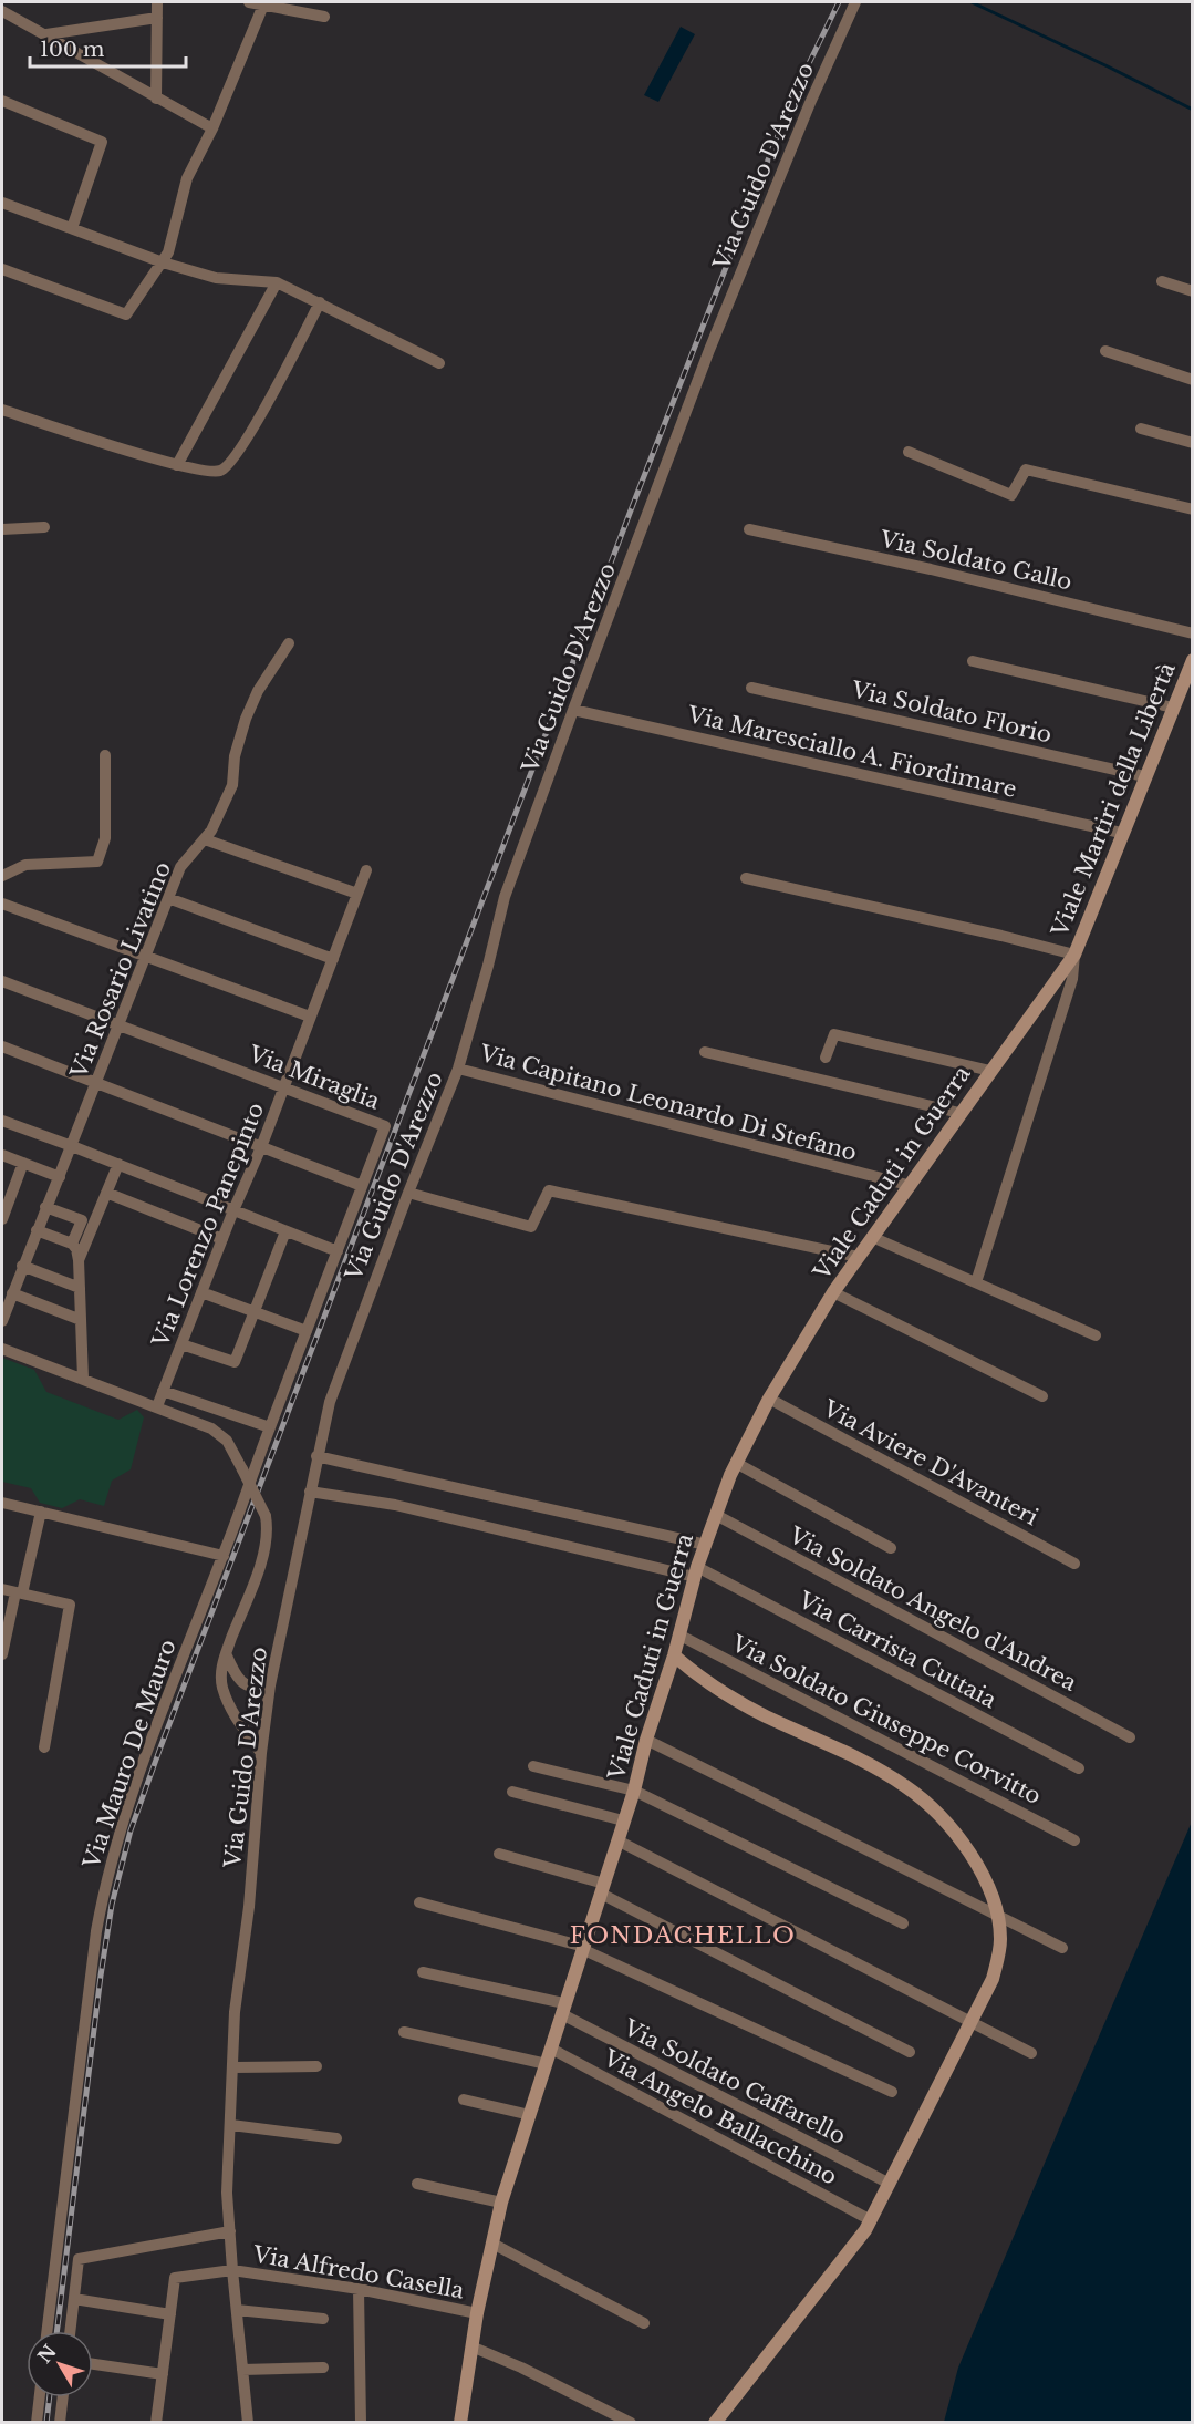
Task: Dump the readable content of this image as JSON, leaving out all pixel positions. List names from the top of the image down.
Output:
{
  "streets": {
    "street": [
      "Via Guido D'Arezzo",
      "Via Soldato Gallo",
      "Via Soldato Florio",
      "Via Maresciallo A. Fiordimare",
      "Viale Martiri della Libertà",
      "Via Rosario Livatino",
      "Via Miraglia",
      "Via Capitano Leonardo Di Stefano",
      "Viale Caduti in Guerra",
      "Via Lorenzo Panepinto",
      "Via Aviere D'Avanteri",
      "Via Soldato Angelo d'Andrea",
      "Via Carrista Cuttaia",
      "Via Soldato Giuseppe Corvitto",
      "Via Mauro De Mauro",
      "Via Soldato Caffarello",
      "Via Angelo Ballacchino",
      "Via Alfredo Casella"
    ]
  },
  "crossings": [
    ["Via Guido D'Arezzo", "Via Maresciallo A. Fiordimare"],
    ["Via Guido D'Arezzo", "Via Capitano Leonardo Di Stefano"],
    ["Via Guido D'Arezzo", "Via Carrista Cuttaia"],
    ["Via Guido D'Arezzo", "Via Alfredo Casella"],
    ["Via Soldato Florio", "Viale Martiri della Libertà"],
    ["Via Maresciallo A. Fiordimare", "Viale Martiri della Libertà"],
    ["Viale Martiri della Libertà", "Viale Caduti in Guerra"],
    ["Via Rosario Livatino", "Via Miraglia"],
    ["Via Miraglia", "Via Lorenzo Panepinto"],
    ["Via Miraglia", "Via Mauro De Mauro"],
    ["Via Capitano Leonardo Di Stefano", "Viale Caduti in Guerra"],
    ["Viale Caduti in Guerra", "Via Aviere D'Avanteri"],
    ["Viale Caduti in Guerra", "Via Soldato Angelo d'Andrea"],
    ["Viale Caduti in Guerra", "Via Carrista Cuttaia"],
    ["Viale Caduti in Guerra", "Via Soldato Giuseppe Corvitto"],
    ["Viale Caduti in Guerra", "Via Soldato Caffarello"],
    ["Viale Caduti in Guerra", "Via Angelo Ballacchino"],
    ["Viale Caduti in Guerra", "Via Alfredo Casella"]
  ],
  "districts": ["FONDACHELLO"],
  "scale_bar": "100 m",
  "north": "top left"
}
